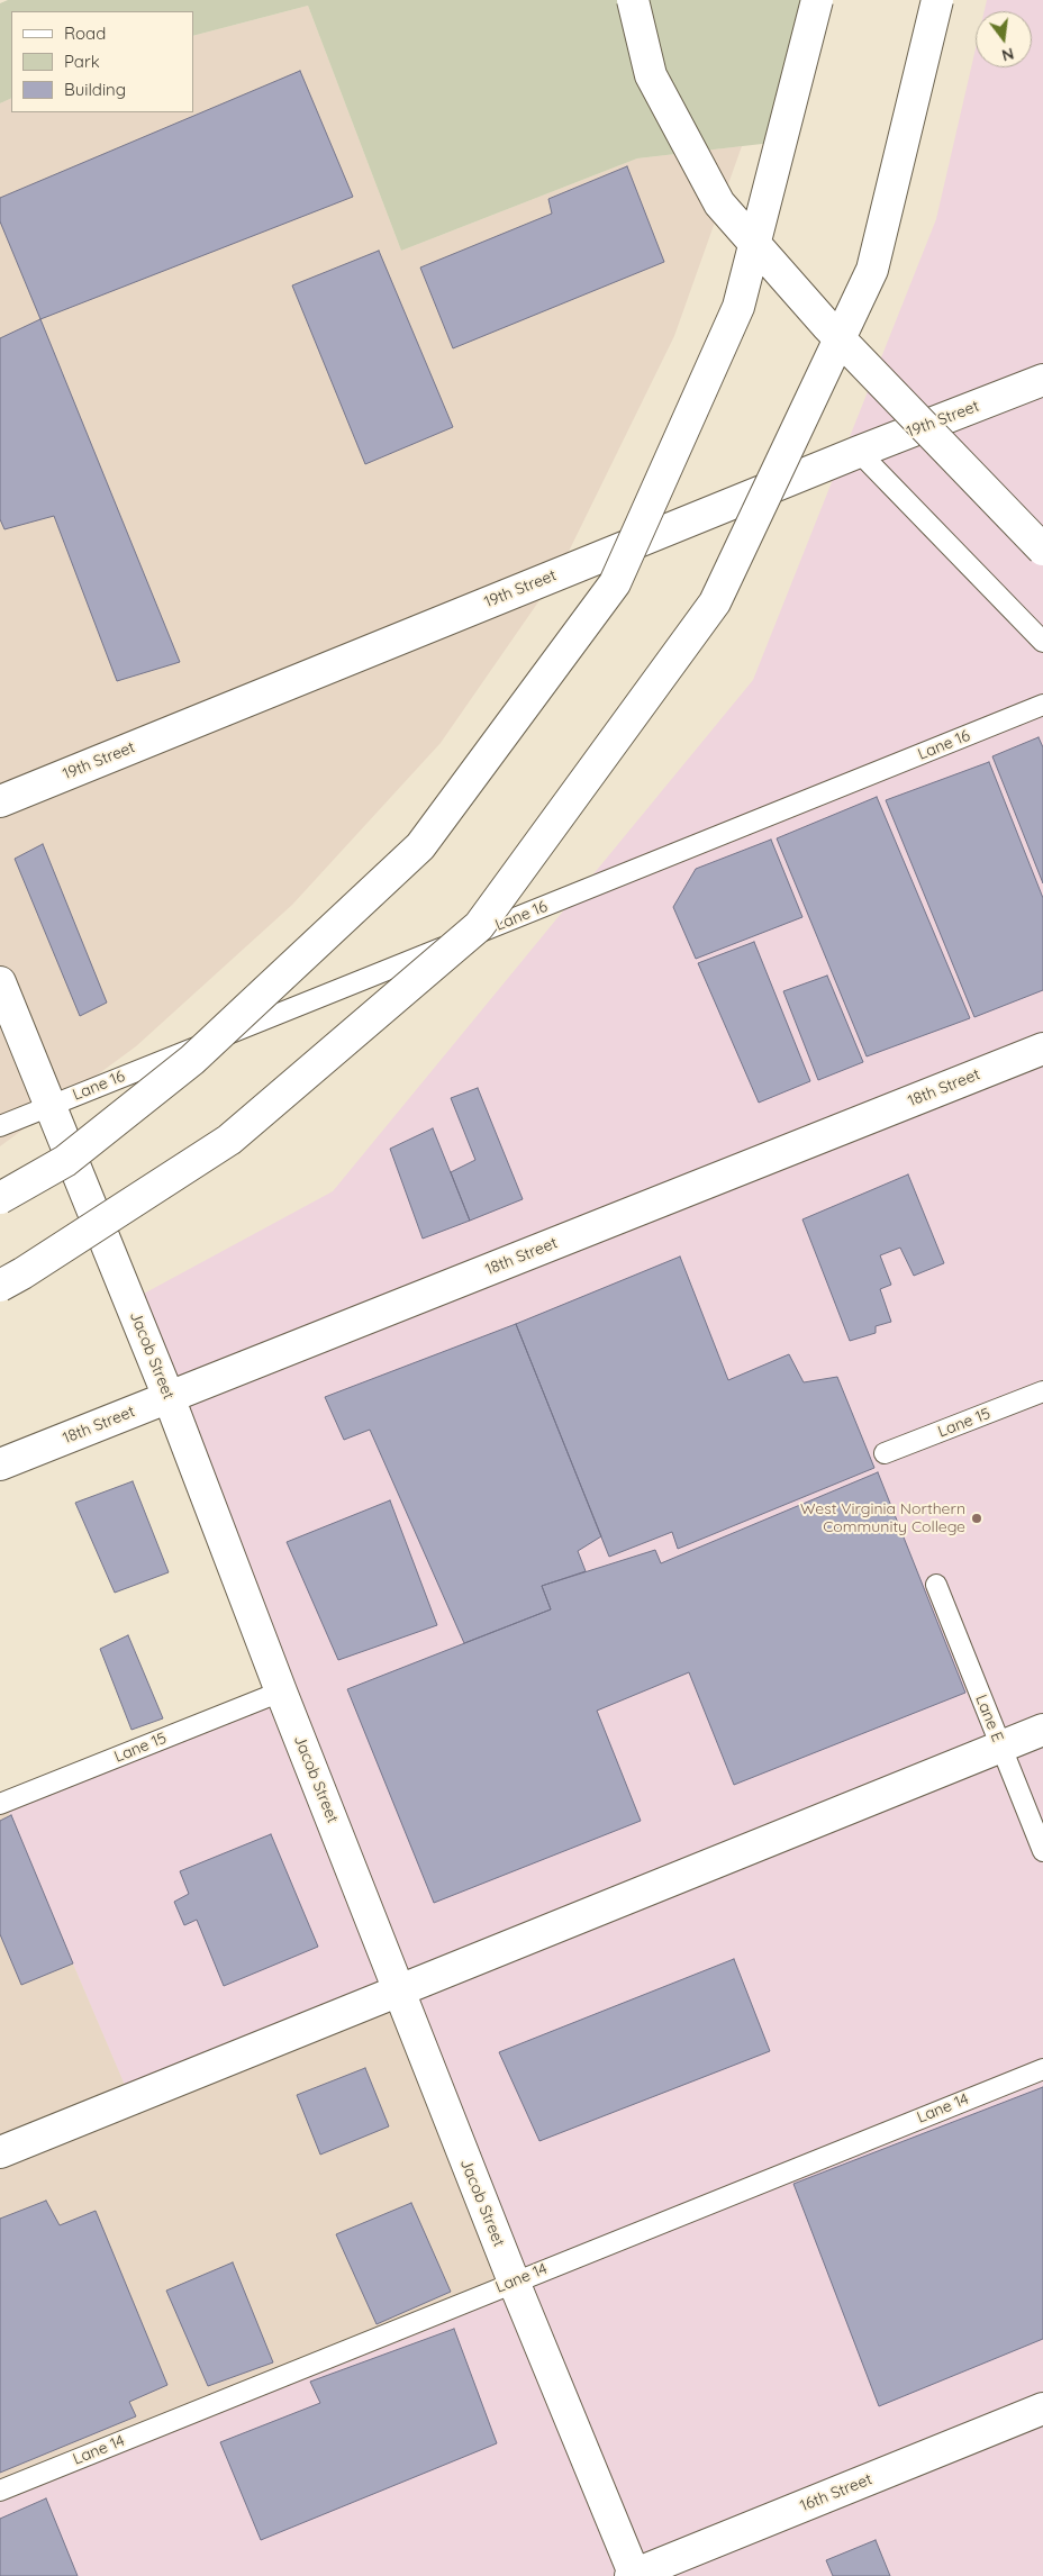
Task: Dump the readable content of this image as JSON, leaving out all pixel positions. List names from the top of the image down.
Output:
{
  "streets": {
    "main road": [
      "19th Street",
      "18th Street",
      "Jacob Street",
      "16th Street"
    ],
    "lane": [
      "Lane 16",
      "Lane 15",
      "Lane E",
      "Lane 14"
    ]
  },
  "crossings": [
    ["Lane 16", "Jacob Street"],
    ["18th Street", "Jacob Street"],
    ["Jacob Street", "Lane 15"],
    ["Jacob Street", "Lane 14"],
    ["Jacob Street", "16th Street"]
  ],
  "places": ["West Virginia Northern Community College"],
  "legend": ["Road", "Park", "Building"],
  "north": "bottom"
}
